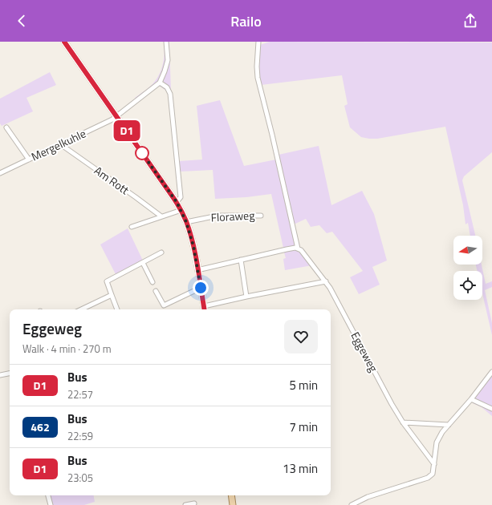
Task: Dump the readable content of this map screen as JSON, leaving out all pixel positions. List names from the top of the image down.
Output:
{
  "streets": {
    "street": [
      "Mergelkuhle",
      "Am Rott",
      "Floraweg",
      "Eggeweg"
    ]
  },
  "crossings": [
    ["Mergelkuhle", "Am Rott"]
  ],
  "lines": ["bus line D1"],
  "north": "left",
  "page": {
    "header": "Railo",
    "on_map": "D1",
    "heading": ["Eggeweg", "Walk · 4 min · 270 m"],
    "list": [
      {
        "mark": "D1",
        "name": "Bus",
        "note": "22:57",
        "value": "5 min"
      },
      {
        "mark": "462",
        "name": "Bus",
        "note": "22:59",
        "value": "7 min"
      },
      {
        "mark": "D1",
        "name": "Bus",
        "note": "23:05",
        "value": "13 min"
      }
    ]
  }
}
